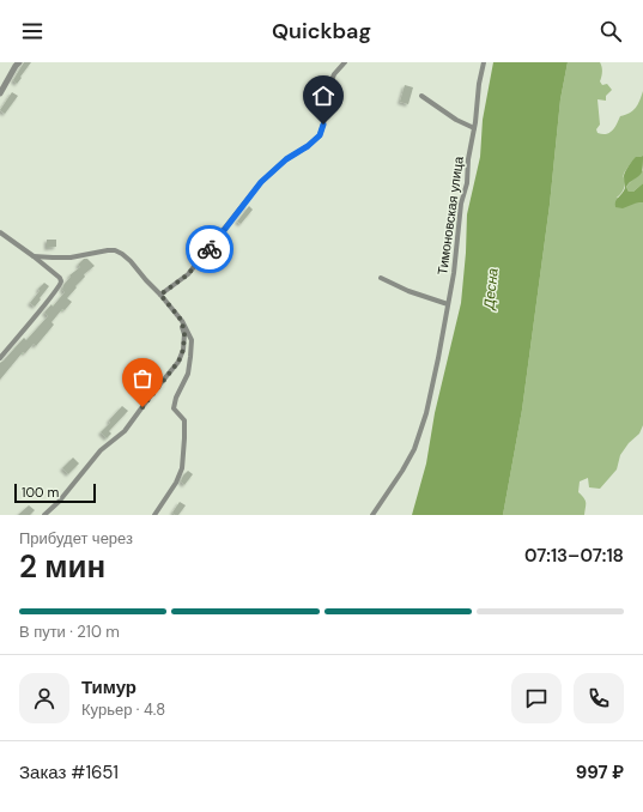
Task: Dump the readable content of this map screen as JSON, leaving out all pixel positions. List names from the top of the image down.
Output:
{
  "streets": {
    "street": ["Тимоновская улица"]
  },
  "water": ["Десна"],
  "scale_bar": "100 m",
  "page": {
    "header": "Quickbag",
    "scale": "100 m",
    "heading": ["2 мин", "Прибудет через", "07:13–07:18"],
    "panel": [
      "Тимур",
      "Курьер · 4.8",
      "Заказ #1651",
      "997 ₽"
    ],
    "bar": "В пути · 210 m"
  }
}
